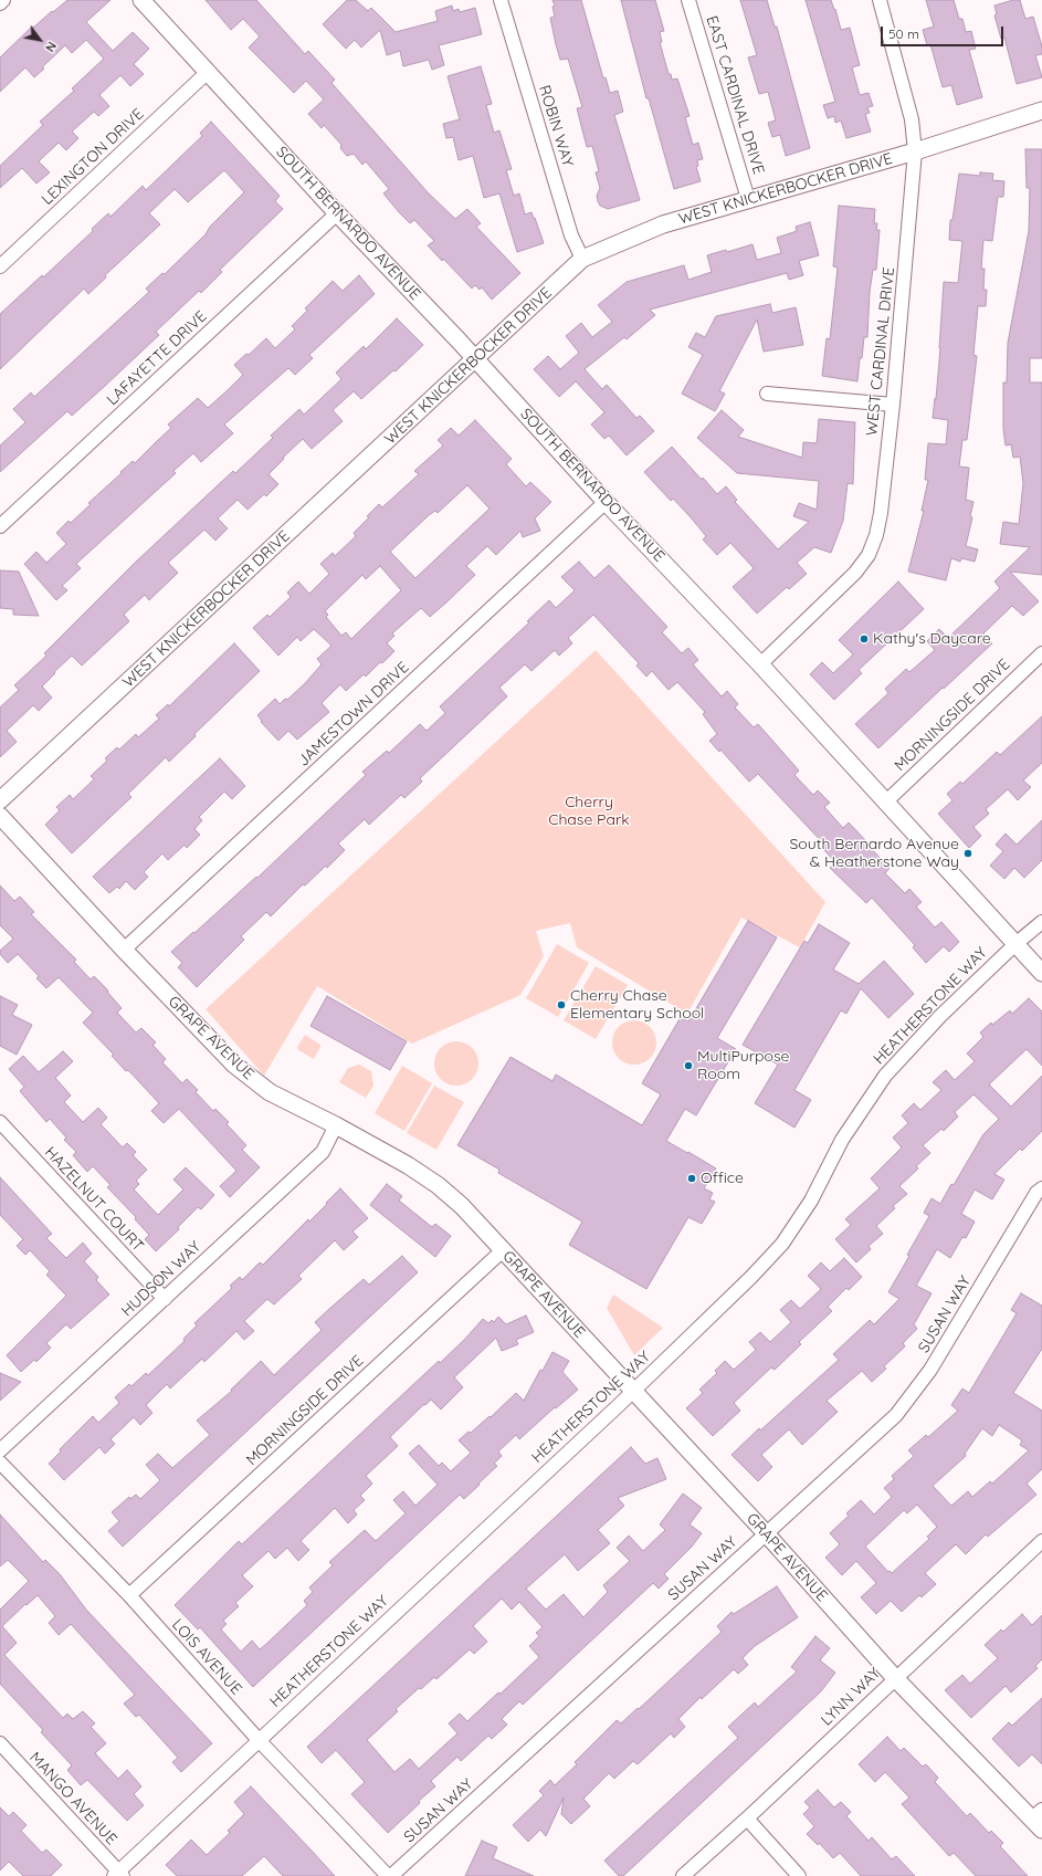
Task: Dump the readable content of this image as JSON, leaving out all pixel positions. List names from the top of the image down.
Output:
{
  "streets": {
    "street": [
      "EAST CARDINAL DRIVE",
      "ROBIN WAY",
      "LEXINGTON DRIVE",
      "WEST KNICKERBOCKER DRIVE",
      "SOUTH BERNARDO AVENUE",
      "WEST CARDINAL DRIVE",
      "LAFAYETTE DRIVE",
      "JAMESTOWN DRIVE",
      "MORNINGSIDE DRIVE",
      "HEATHERSTONE WAY",
      "GRAPE AVENUE",
      "HAZELNUT COURT",
      "HUDSON WAY",
      "SUSAN WAY",
      "LOIS AVENUE",
      "LYNN WAY",
      "MANGO AVENUE"
    ]
  },
  "crossings": [
    ["EAST CARDINAL DRIVE", "WEST KNICKERBOCKER DRIVE"],
    ["ROBIN WAY", "WEST KNICKERBOCKER DRIVE"],
    ["LEXINGTON DRIVE", "SOUTH BERNARDO AVENUE"],
    ["WEST KNICKERBOCKER DRIVE", "SOUTH BERNARDO AVENUE"],
    ["WEST KNICKERBOCKER DRIVE", "WEST CARDINAL DRIVE"],
    ["SOUTH BERNARDO AVENUE", "WEST CARDINAL DRIVE"],
    ["SOUTH BERNARDO AVENUE", "LAFAYETTE DRIVE"],
    ["SOUTH BERNARDO AVENUE", "JAMESTOWN DRIVE"],
    ["SOUTH BERNARDO AVENUE", "MORNINGSIDE DRIVE"],
    ["SOUTH BERNARDO AVENUE", "HEATHERSTONE WAY"],
    ["JAMESTOWN DRIVE", "GRAPE AVENUE"],
    ["MORNINGSIDE DRIVE", "GRAPE AVENUE"],
    ["MORNINGSIDE DRIVE", "LOIS AVENUE"],
    ["HEATHERSTONE WAY", "GRAPE AVENUE"],
    ["HEATHERSTONE WAY", "LOIS AVENUE"],
    ["HEATHERSTONE WAY", "MANGO AVENUE"],
    ["GRAPE AVENUE", "HUDSON WAY"],
    ["GRAPE AVENUE", "SUSAN WAY"],
    ["GRAPE AVENUE", "LYNN WAY"],
    ["HAZELNUT COURT", "HUDSON WAY"]
  ],
  "parks": ["Cherry Chase Park"],
  "places": [
    "Kathy's Daycare",
    "South Bernardo Avenue & Heatherstone Way",
    "Cherry Chase Elementary School",
    "MultiPurpose Room",
    "Office"
  ],
  "scale_bar": "50 m",
  "north": "bottom right"
}
